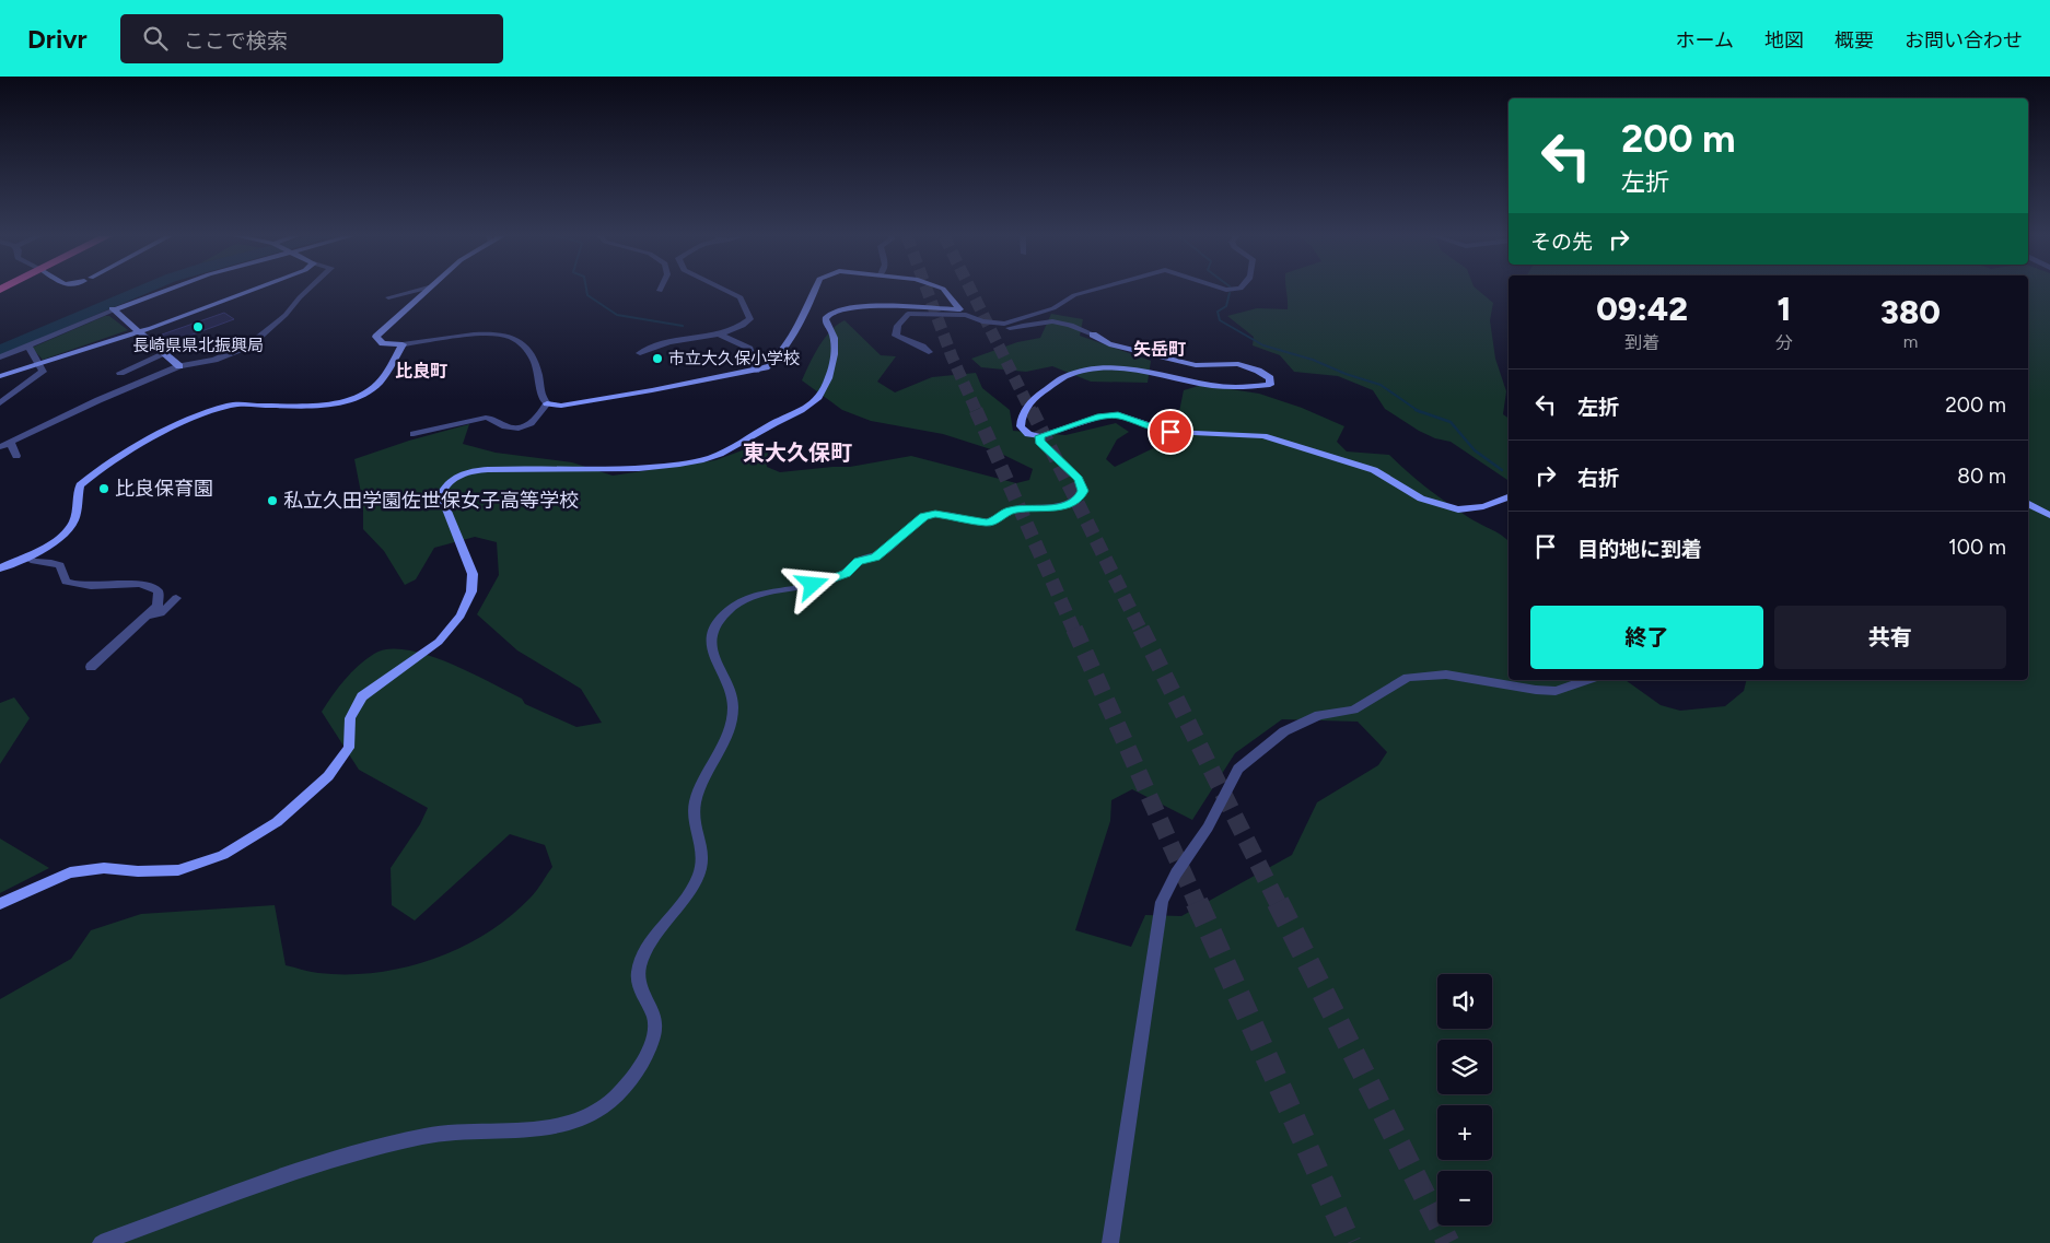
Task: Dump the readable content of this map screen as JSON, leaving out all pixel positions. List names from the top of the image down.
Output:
{
  "districts": ["矢岳町", "比良町", "東大久保町"],
  "places": [
    "長崎県県北振興局",
    "市立大久保小学校",
    "比良保育園",
    "私立久田学園佐世保女子高等学校"
  ],
  "page": {
    "header": "Drivr",
    "search": "ここで検索",
    "nav": [
      "ホーム",
      "地図",
      "概要",
      "お問い合わせ"
    ],
    "turn": ["200 m", "左折"],
    "then": "その先",
    "eta": [
      "09:42",
      "到着",
      "1",
      "分",
      "380",
      "m"
    ],
    "list": [
      {
        "name": "左折",
        "value": "200 m"
      },
      {
        "name": "右折",
        "value": "80 m"
      },
      {
        "name": "目的地に到着",
        "value": "100 m"
      }
    ],
    "buttons": ["終了", "共有"],
    "map_buttons": ["+", "−"]
  }
}
